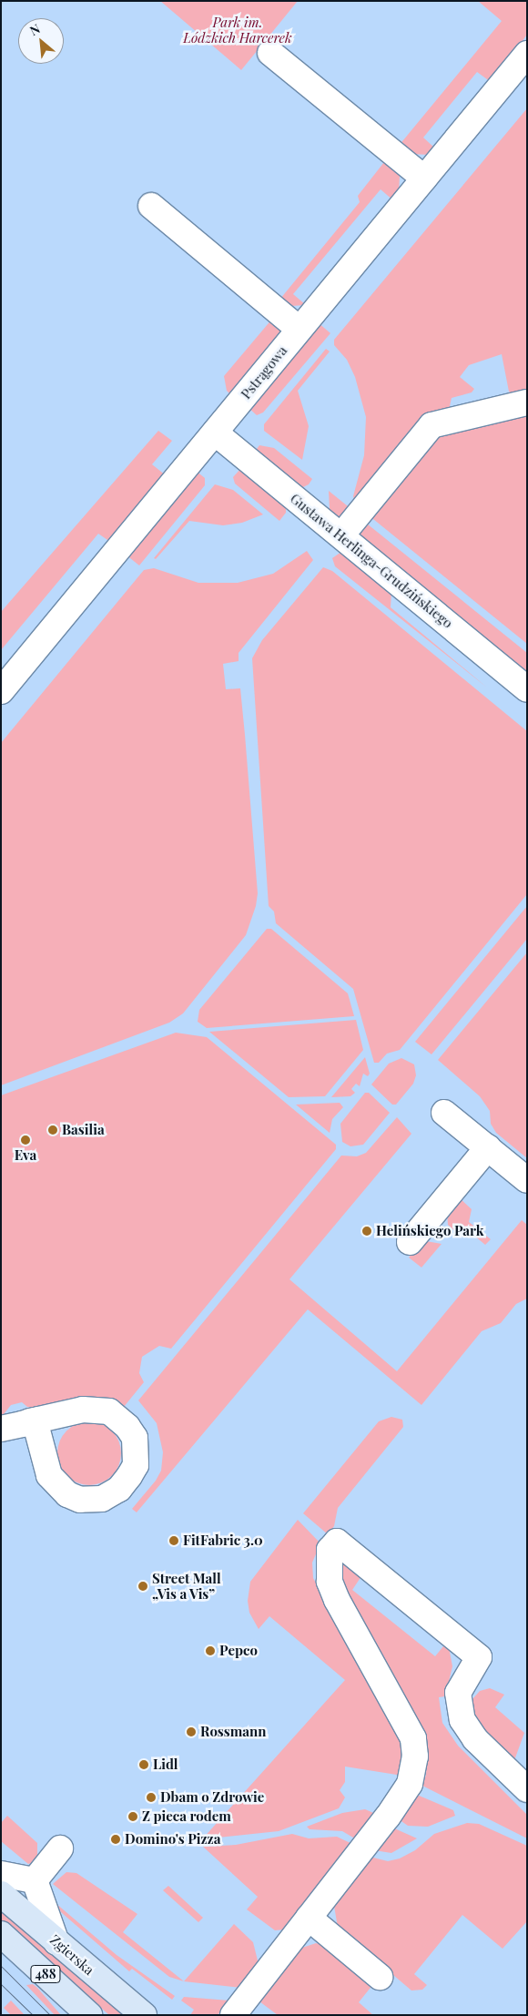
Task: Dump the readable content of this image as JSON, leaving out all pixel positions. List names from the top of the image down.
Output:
{
  "streets": {
    "main road": ["Zgierska", "488"],
    "street": ["Pstrągowa", "Gustawa Herlinga-Grudzińskiego"]
  },
  "crossings": [
    ["Pstrągowa", "Gustawa Herlinga-Grudzińskiego"]
  ],
  "parks": ["Park im. Łódzkich Harcerek"],
  "places": [
    "Basilia",
    "Eva",
    "Helińskiego Park",
    "FitFabric 3.0",
    "Street Mall „Vis a Vis”",
    "Pepco",
    "Rossmann",
    "Lidl",
    "Dbam o Zdrowie",
    "Z pieca rodem",
    "Domino's Pizza"
  ],
  "north": "top left"
}
